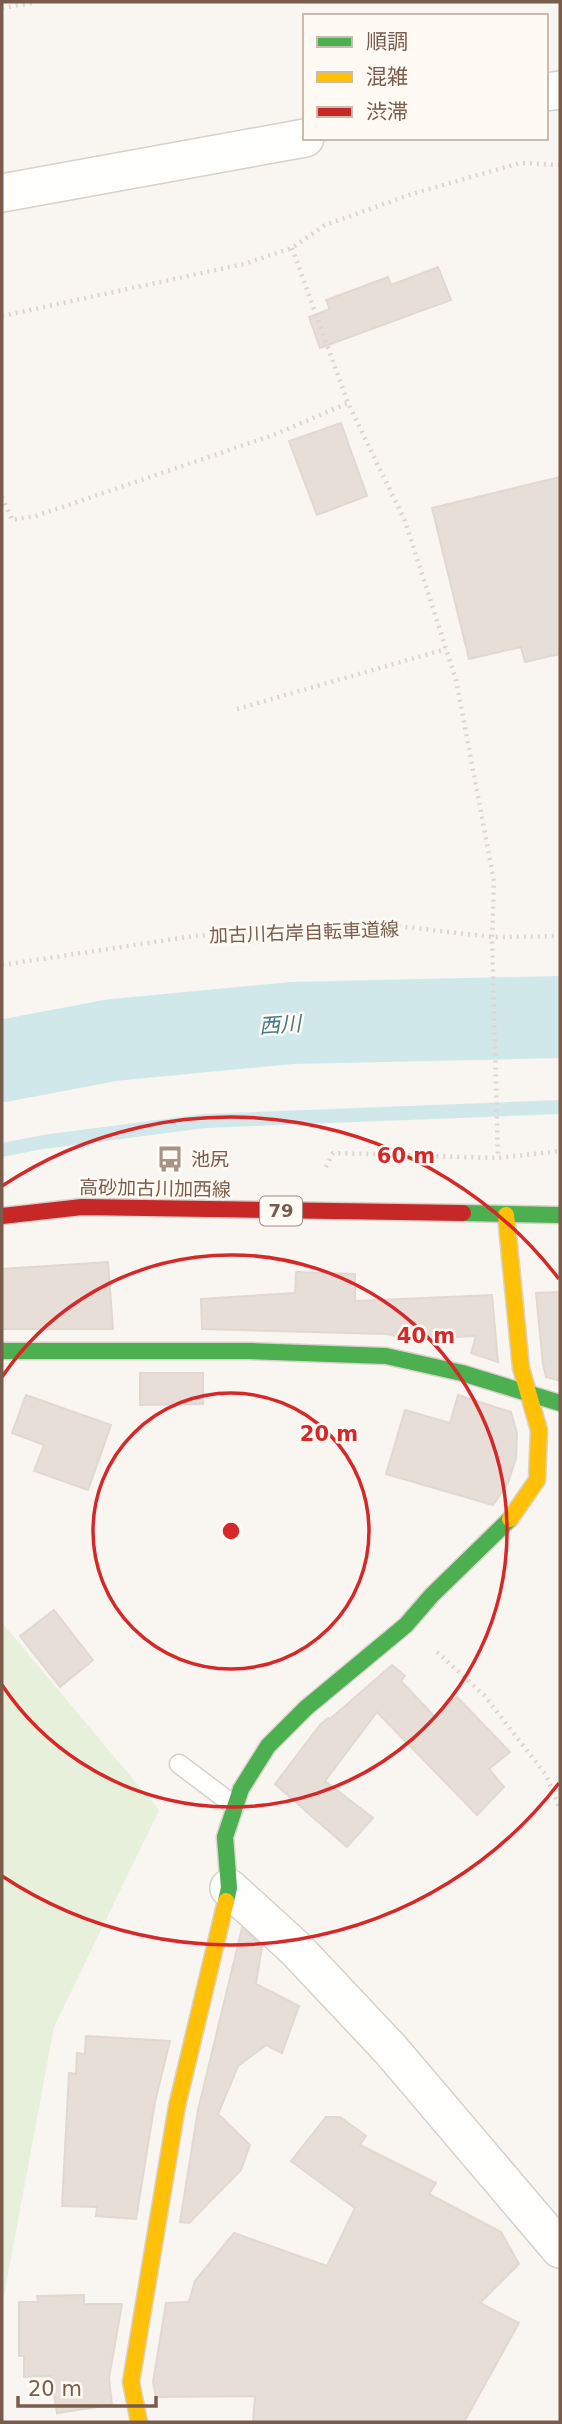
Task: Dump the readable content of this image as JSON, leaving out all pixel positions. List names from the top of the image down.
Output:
{
  "streets": {
    "street": ["高砂加古川加西線", "79"],
    "path": ["加古川右岸自転車道線"]
  },
  "water": ["西川"],
  "places": {
    "bus stop": ["池尻"]
  },
  "legend": ["順調", "混雑", "渋滞"],
  "scale_bar": "20 m",
  "rings": ["60 m", "40 m", "20 m"]
}
